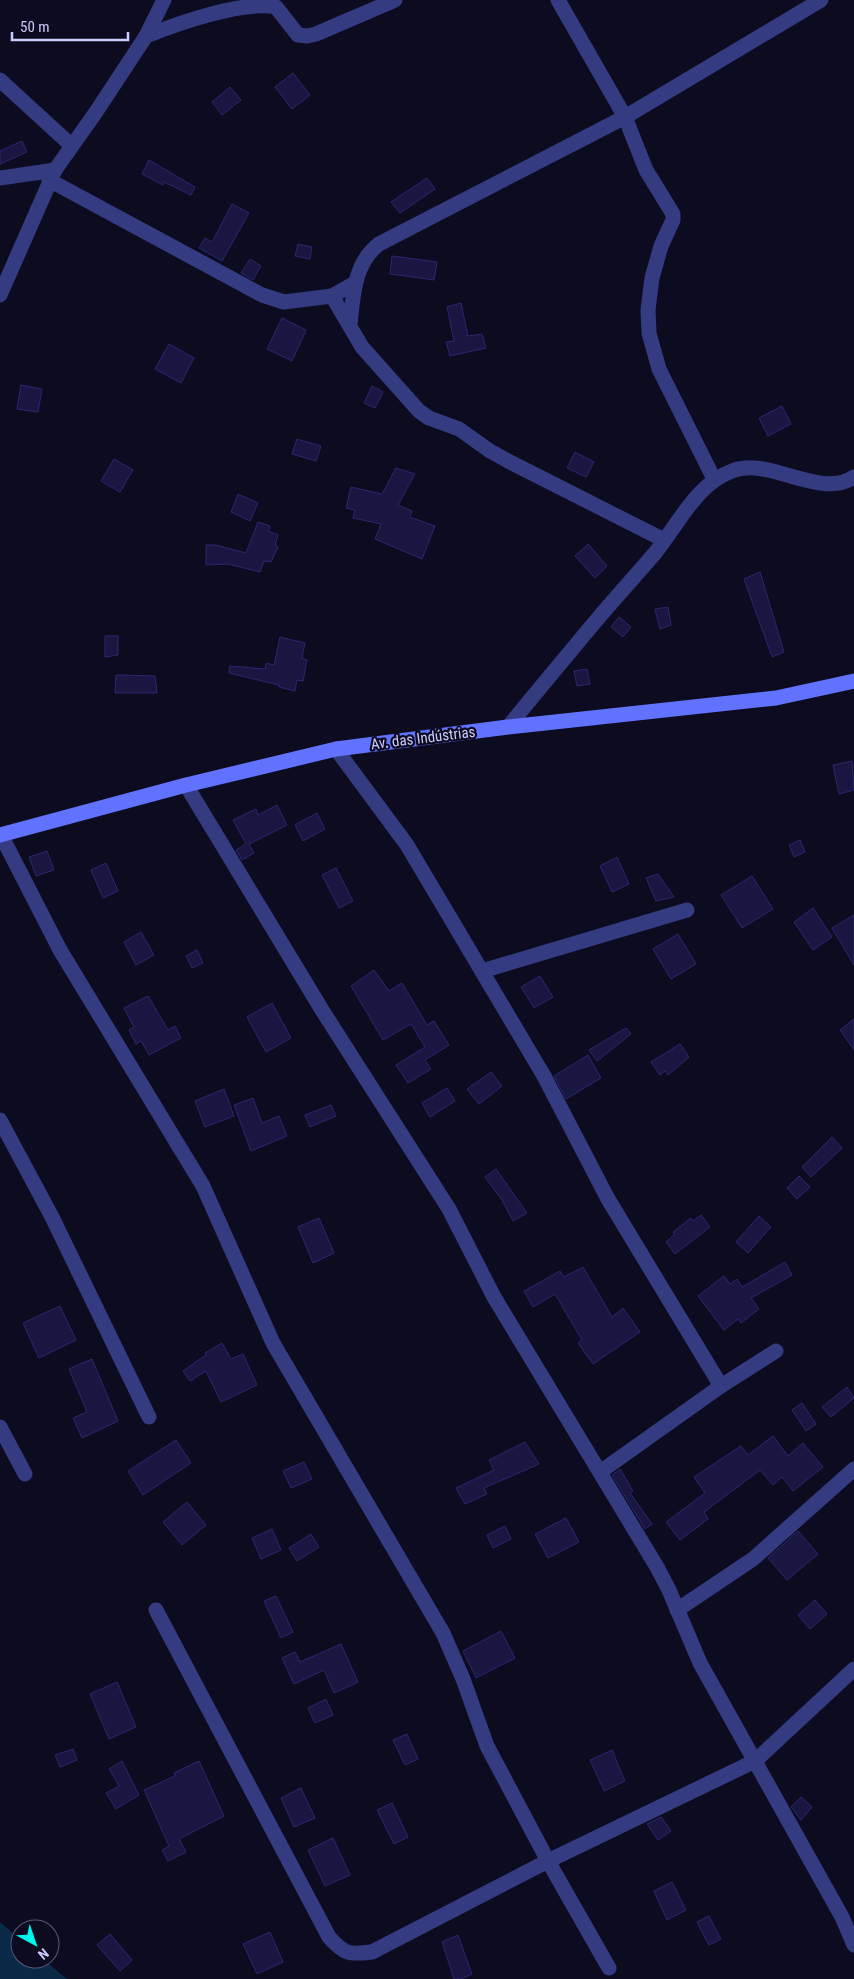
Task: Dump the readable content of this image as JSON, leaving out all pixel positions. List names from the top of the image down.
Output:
{
  "streets": {
    "street": ["Av. das Indústrias"]
  },
  "scale_bar": "50 m",
  "north": "bottom right"
}
